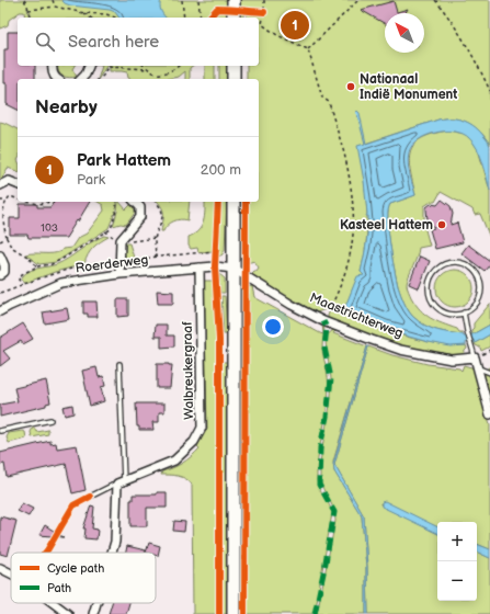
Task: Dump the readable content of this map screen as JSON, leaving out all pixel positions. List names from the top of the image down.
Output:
{
  "streets": {
    "street": ["Roerderweg", "Maastrichterweg", "Walbreukergraaf"]
  },
  "crossings": [
    ["Roerderweg", "Maastrichterweg"],
    ["Roerderweg", "Walbreukergraaf"]
  ],
  "places": ["Nationaal Indië Monument", "Kasteel Hattem"],
  "house_numbers": ["103"],
  "legend": ["Cycle path", "Path"],
  "north": "top left",
  "page": {
    "pins": "1",
    "search": "Search here",
    "heading": "Nearby",
    "list": [
      {
        "mark": "1",
        "name": "Park Hattem",
        "note": "Park",
        "value": "200 m"
      }
    ],
    "map_buttons": ["+", "−"]
  }
}
